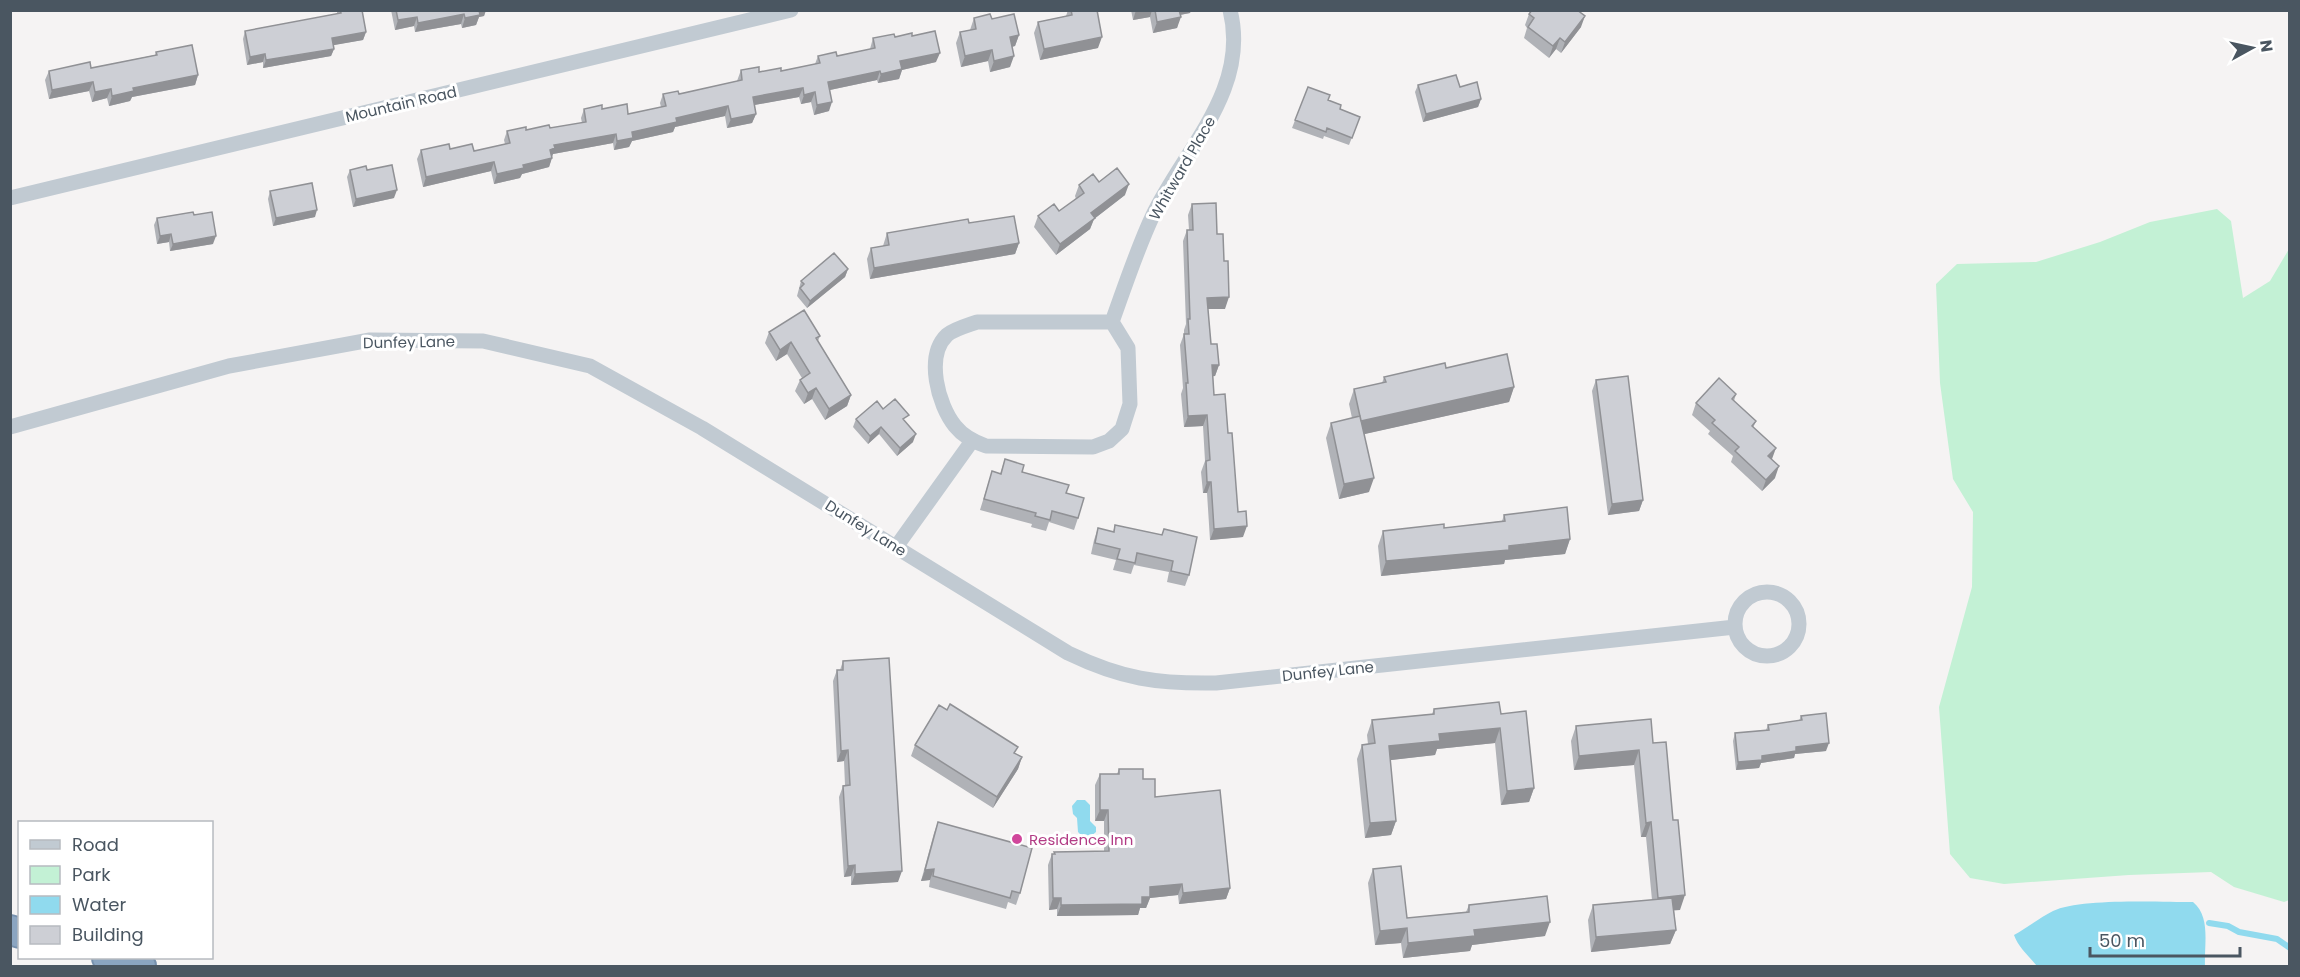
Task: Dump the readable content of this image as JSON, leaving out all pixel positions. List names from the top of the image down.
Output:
{
  "streets": {
    "street": ["Mountain Road", "Whitward Place", "Dunfey Lane"]
  },
  "places": ["Residence Inn"],
  "legend": [
    "Road",
    "Park",
    "Water",
    "Building"
  ],
  "scale_bar": "50 m",
  "north": "right"
}
